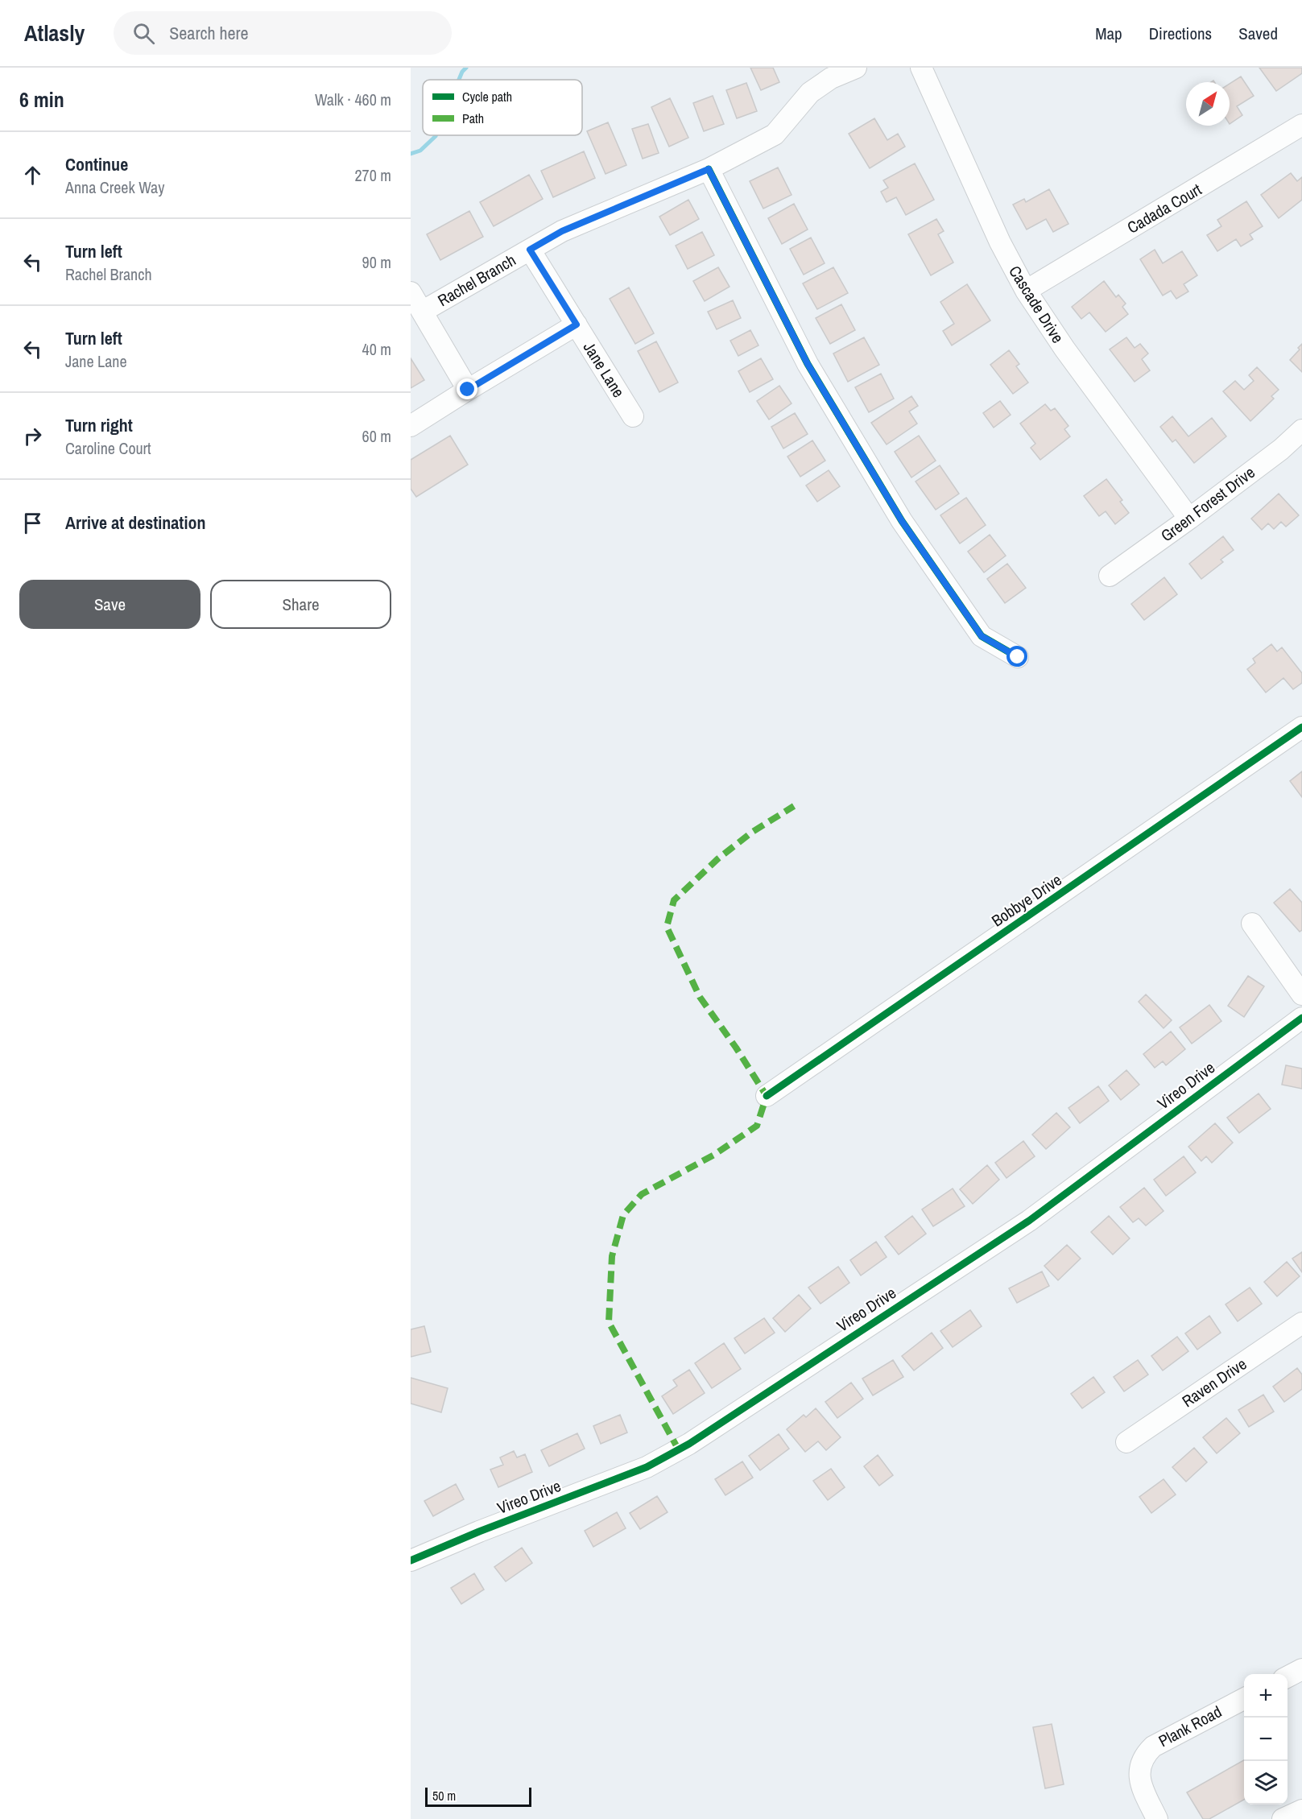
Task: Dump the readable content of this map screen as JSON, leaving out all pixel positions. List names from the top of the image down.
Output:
{
  "streets": {
    "street": [
      "Cadada Court",
      "Rachel Branch",
      "Cascade Drive",
      "Jane Lane",
      "Green Forest Drive",
      "Bobbye Drive",
      "Vireo Drive",
      "Raven Drive",
      "Plank Road"
    ]
  },
  "crossings": [
    ["Cadada Court", "Cascade Drive"],
    ["Rachel Branch", "Jane Lane"],
    ["Cascade Drive", "Green Forest Drive"]
  ],
  "legend": ["Cycle path", "Path"],
  "scale_bar": "50 m",
  "north": "top right",
  "page": {
    "header": "Atlasly",
    "search": "Search here",
    "nav": ["Map", "Directions", "Saved"],
    "heading": ["6 min", "Walk · 460 m"],
    "list": [
      ["Continue", "Anna Creek Way", "270 m"],
      ["Turn left", "Rachel Branch", "90 m"],
      ["Turn left", "Jane Lane", "40 m"],
      ["Turn right", "Caroline Court", "60 m"],
      "Arrive at destination"
    ],
    "buttons": ["Save", "Share"],
    "map_buttons": ["+", "−"],
    "scale": "50 m"
  }
}
